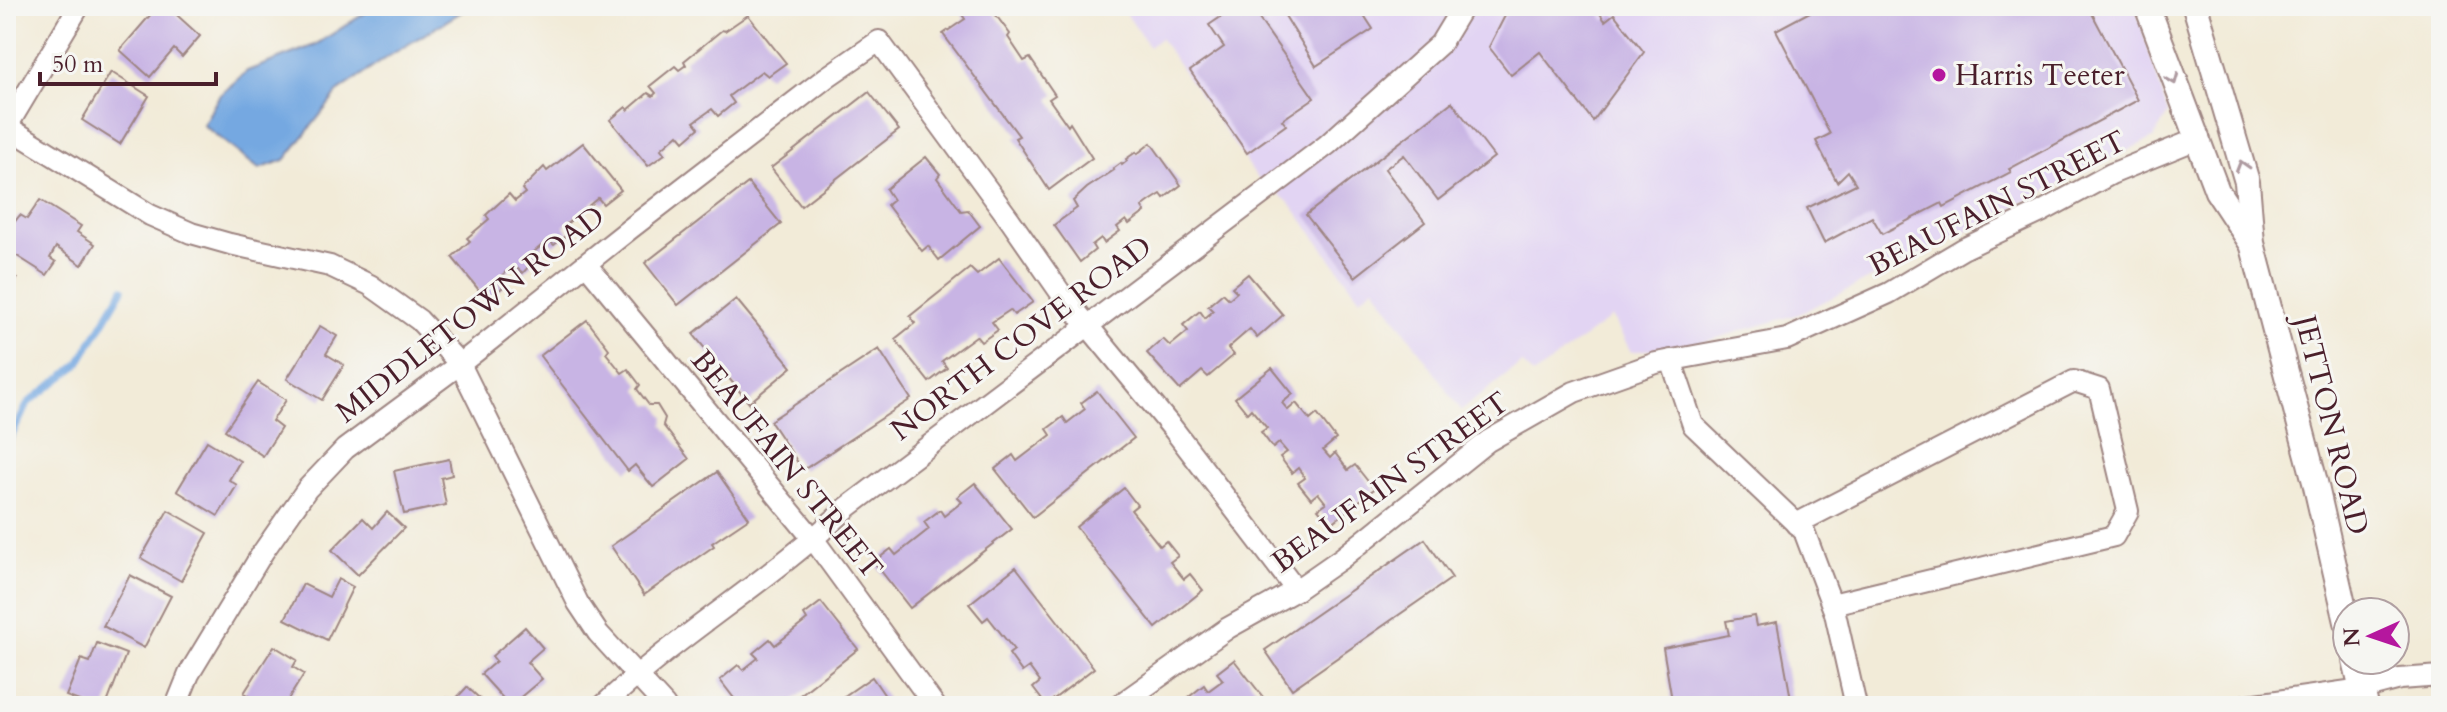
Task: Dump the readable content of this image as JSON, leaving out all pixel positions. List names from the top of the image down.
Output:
{
  "streets": {
    "street": [
      "BEAUFAIN STREET",
      "MIDDLETOWN ROAD",
      "NORTH COVE ROAD",
      "JETTON ROAD"
    ]
  },
  "crossings": [
    ["BEAUFAIN STREET", "MIDDLETOWN ROAD"],
    ["BEAUFAIN STREET", "NORTH COVE ROAD"],
    ["BEAUFAIN STREET", "JETTON ROAD"],
    ["MIDDLETOWN ROAD", "NORTH COVE ROAD"]
  ],
  "places": ["Harris Teeter"],
  "scale_bar": "50 m",
  "north": "left"
}
